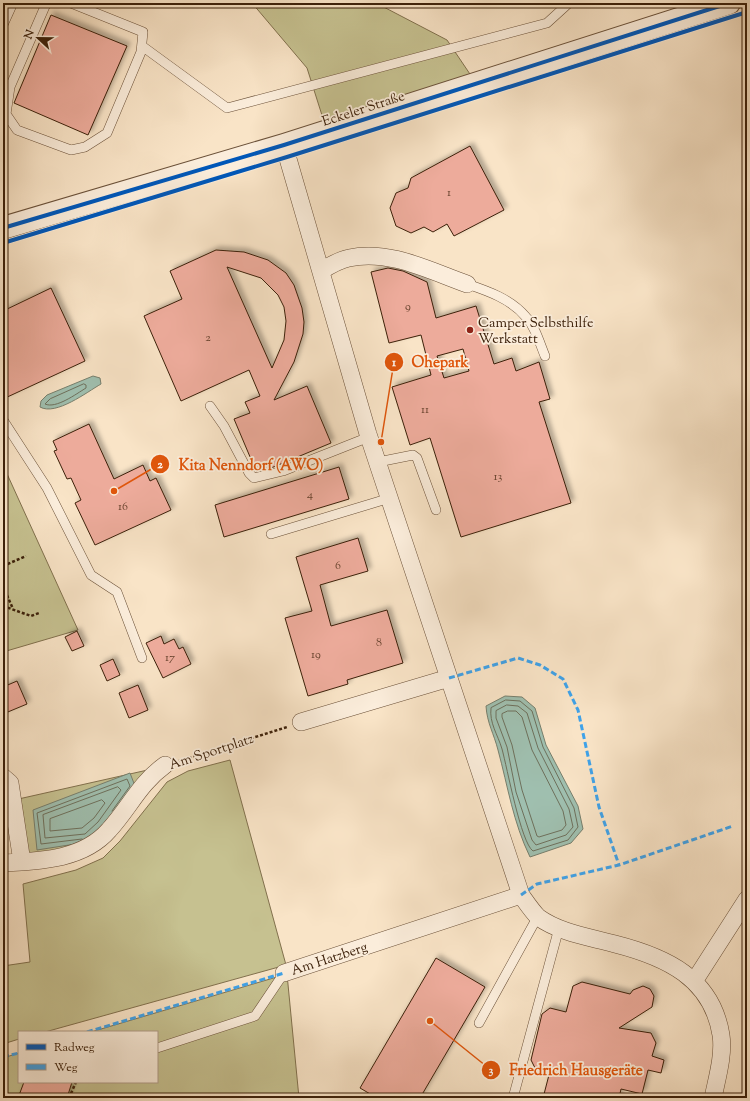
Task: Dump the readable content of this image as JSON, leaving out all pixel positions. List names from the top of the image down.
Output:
{
  "streets": {
    "street": ["Eckeler Straße", "Am Sportplatz", "Am Hatzberg"]
  },
  "places": [
    "Camper Selbsthilfe Werkstatt",
    "Ohepark",
    "Kita Nenndorf (AWO)",
    "Friedrich Hausgeräte"
  ],
  "house_numbers": [
    "1",
    "9",
    "2",
    "11",
    "13",
    "4",
    "16",
    "6",
    "8",
    "19",
    "17"
  ],
  "legend": ["Radweg", "Weg"],
  "north": "left"
}
